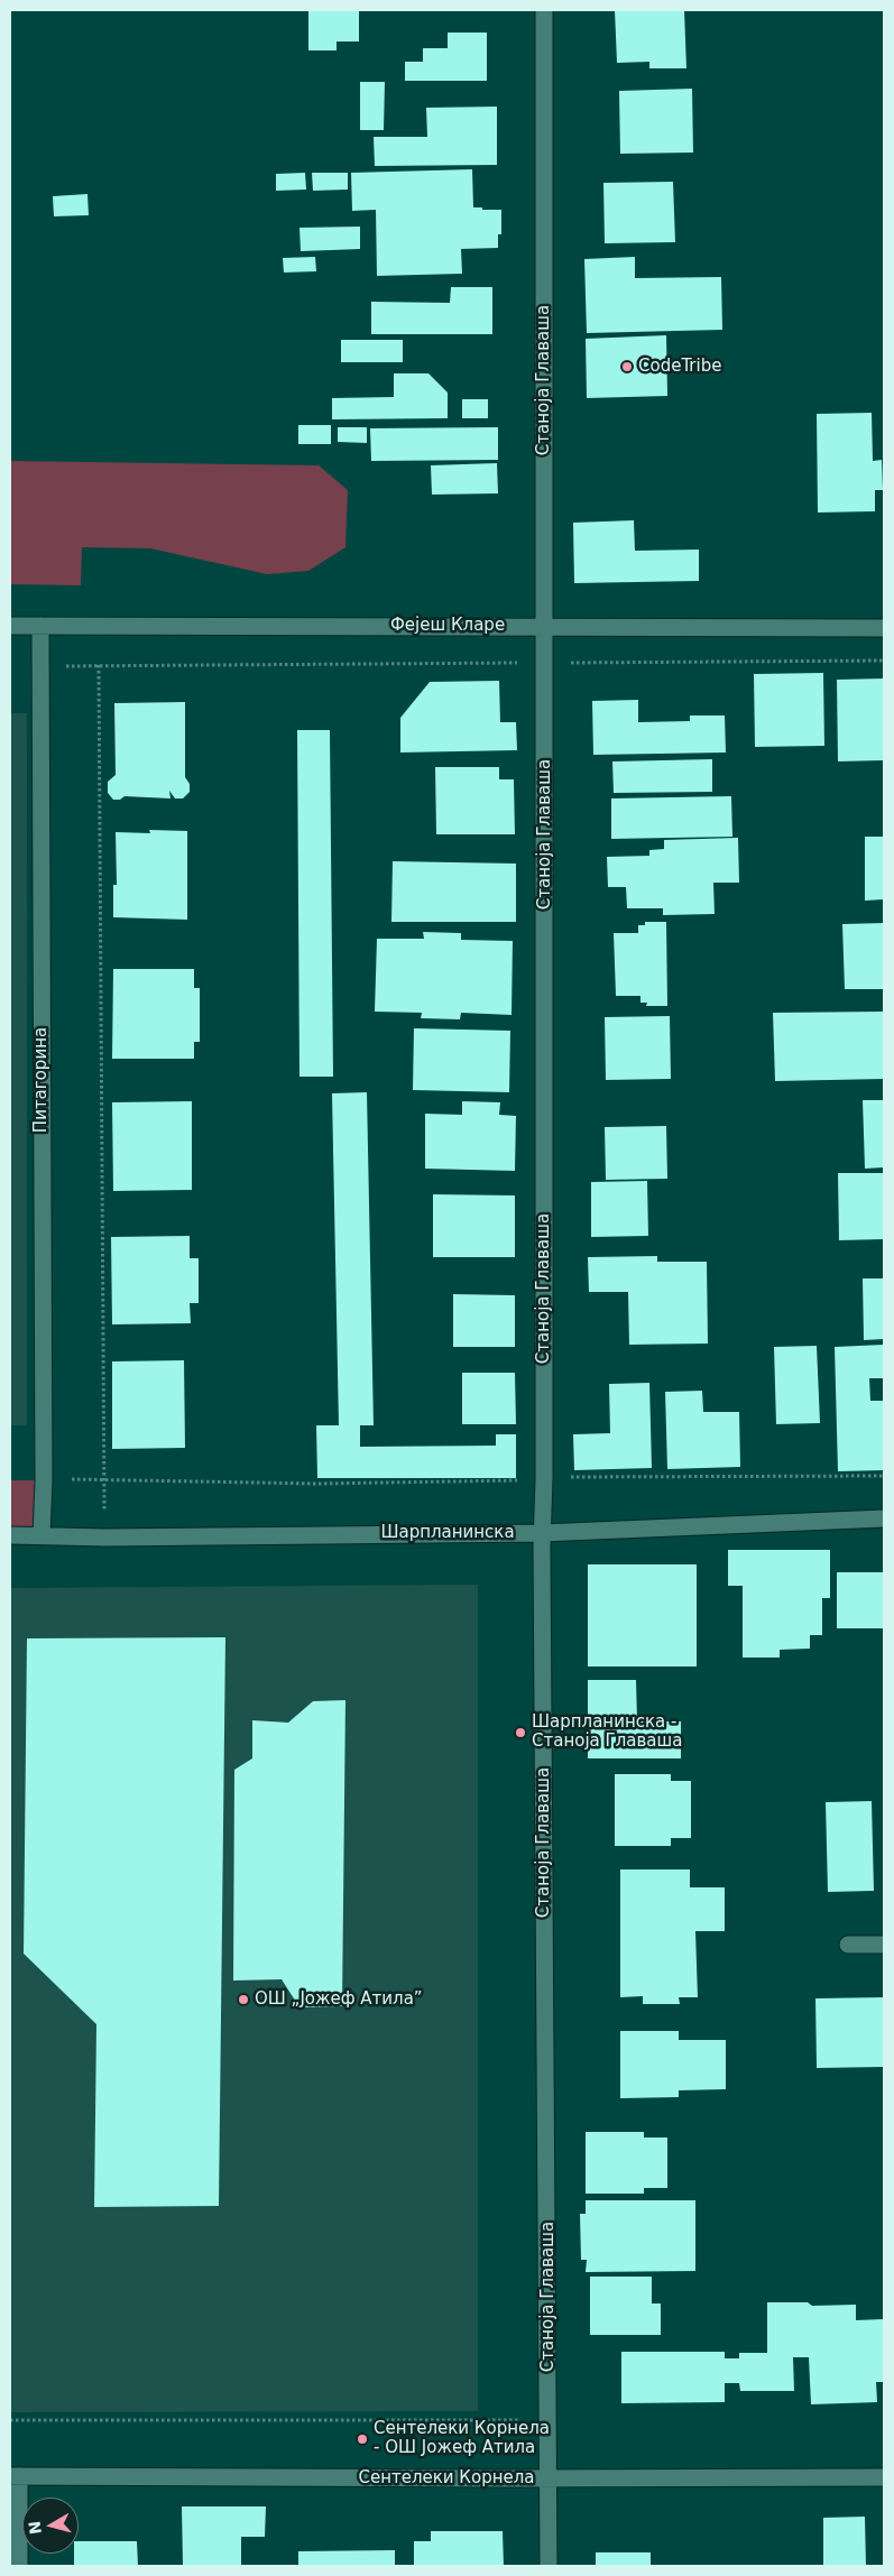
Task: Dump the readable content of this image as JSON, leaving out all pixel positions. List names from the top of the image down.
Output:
{
  "streets": {
    "street": [
      "Станоја Главаша",
      "Фејеш Кларе",
      "Питагорина",
      "Шарпланинска",
      "Сентелеки Корнела"
    ]
  },
  "crossings": [
    ["Станоја Главаша", "Фејеш Кларе"],
    ["Станоја Главаша", "Шарпланинска"],
    ["Станоја Главаша", "Сентелеки Корнела"],
    ["Фејеш Кларе", "Питагорина"],
    ["Питагорина", "Шарпланинска"]
  ],
  "places": [
    "CodeTribe",
    "Шарпланинска - Станоја Главаша",
    "ОШ „Јожеф Атила”",
    "Сентелеки Корнела - ОШ Јожеф Атила"
  ],
  "north": "left"
}
